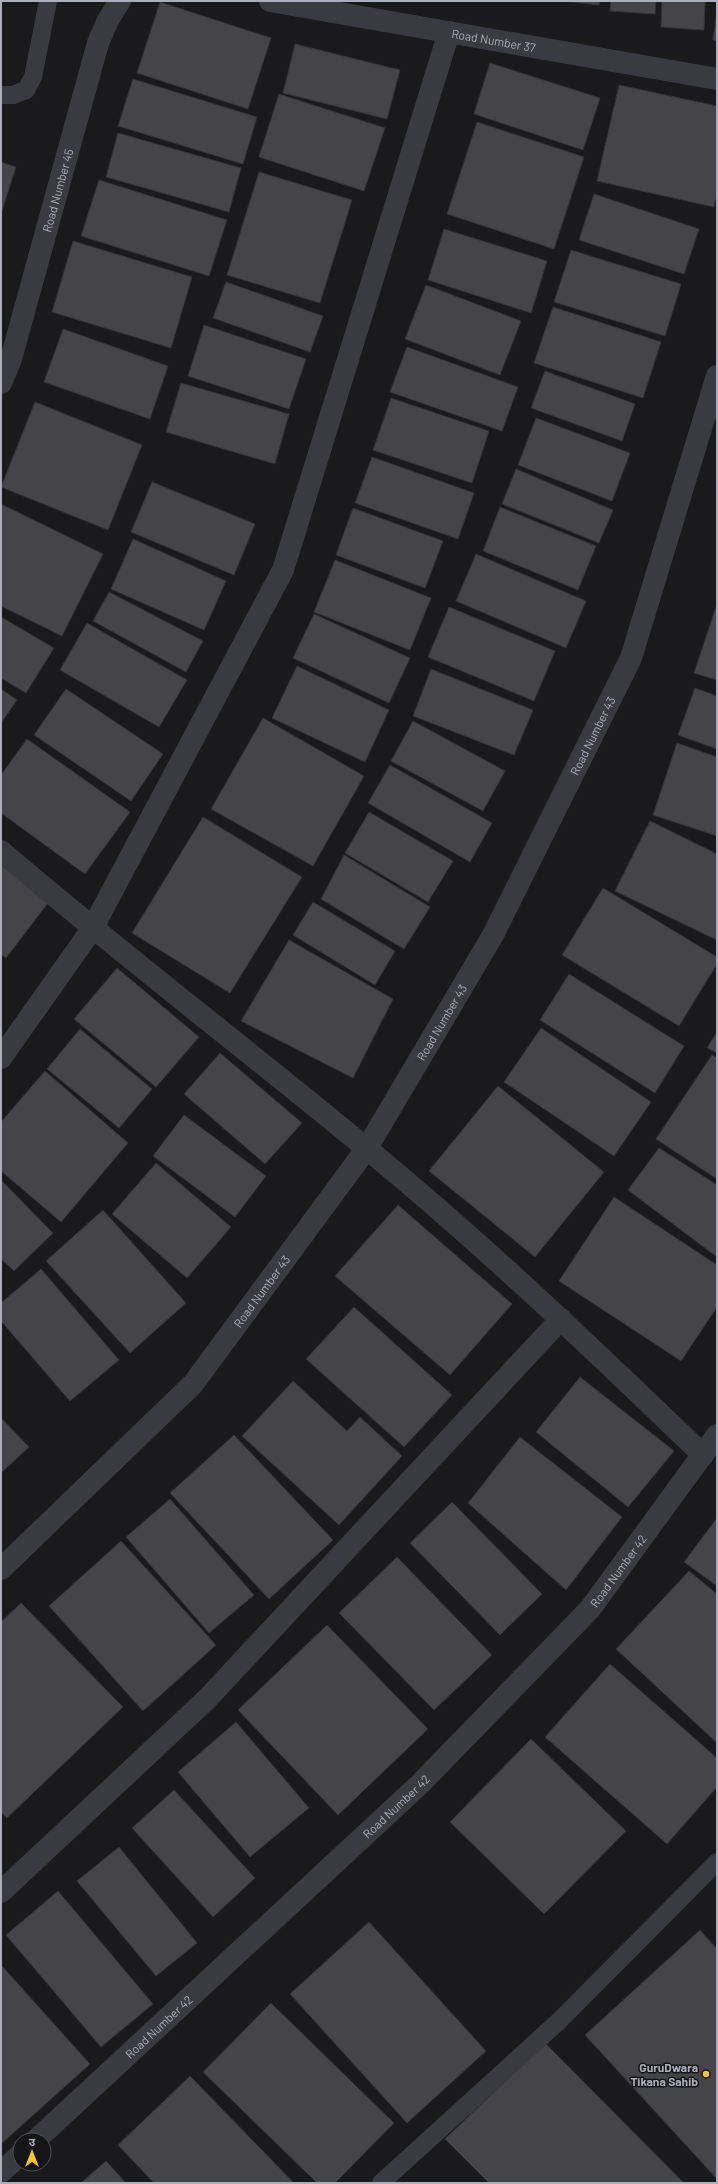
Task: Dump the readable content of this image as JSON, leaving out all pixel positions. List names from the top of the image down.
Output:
{
  "streets": {
    "street": [
      "Road Number 37",
      "Road Number 45",
      "Road Number 43",
      "Road Number 42"
    ]
  },
  "places": ["GuruDwara Tikana Sahib"],
  "north": "top"
}
